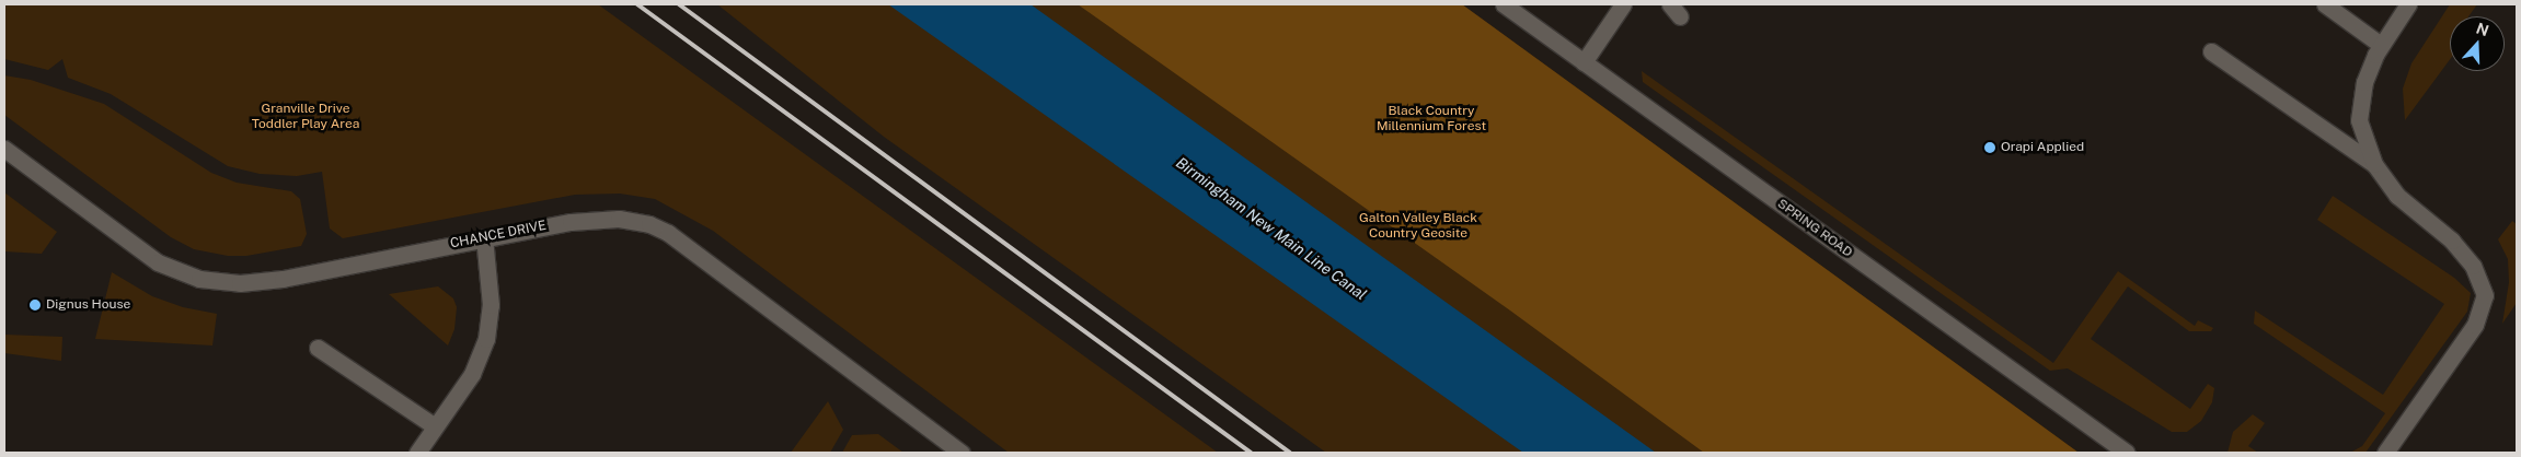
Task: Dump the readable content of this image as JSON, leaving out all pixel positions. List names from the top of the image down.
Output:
{
  "streets": {
    "street": ["SPRING ROAD", "CHANCE DRIVE"]
  },
  "water": ["Birmingham New Main Line Canal"],
  "parks": ["Granville Drive Toddler Play Area", "Black Country Millennium Forest", "Galton Valley Black Country Geosite"],
  "places": ["Orapi Applied", "Dignus House"],
  "north": "top"
}
